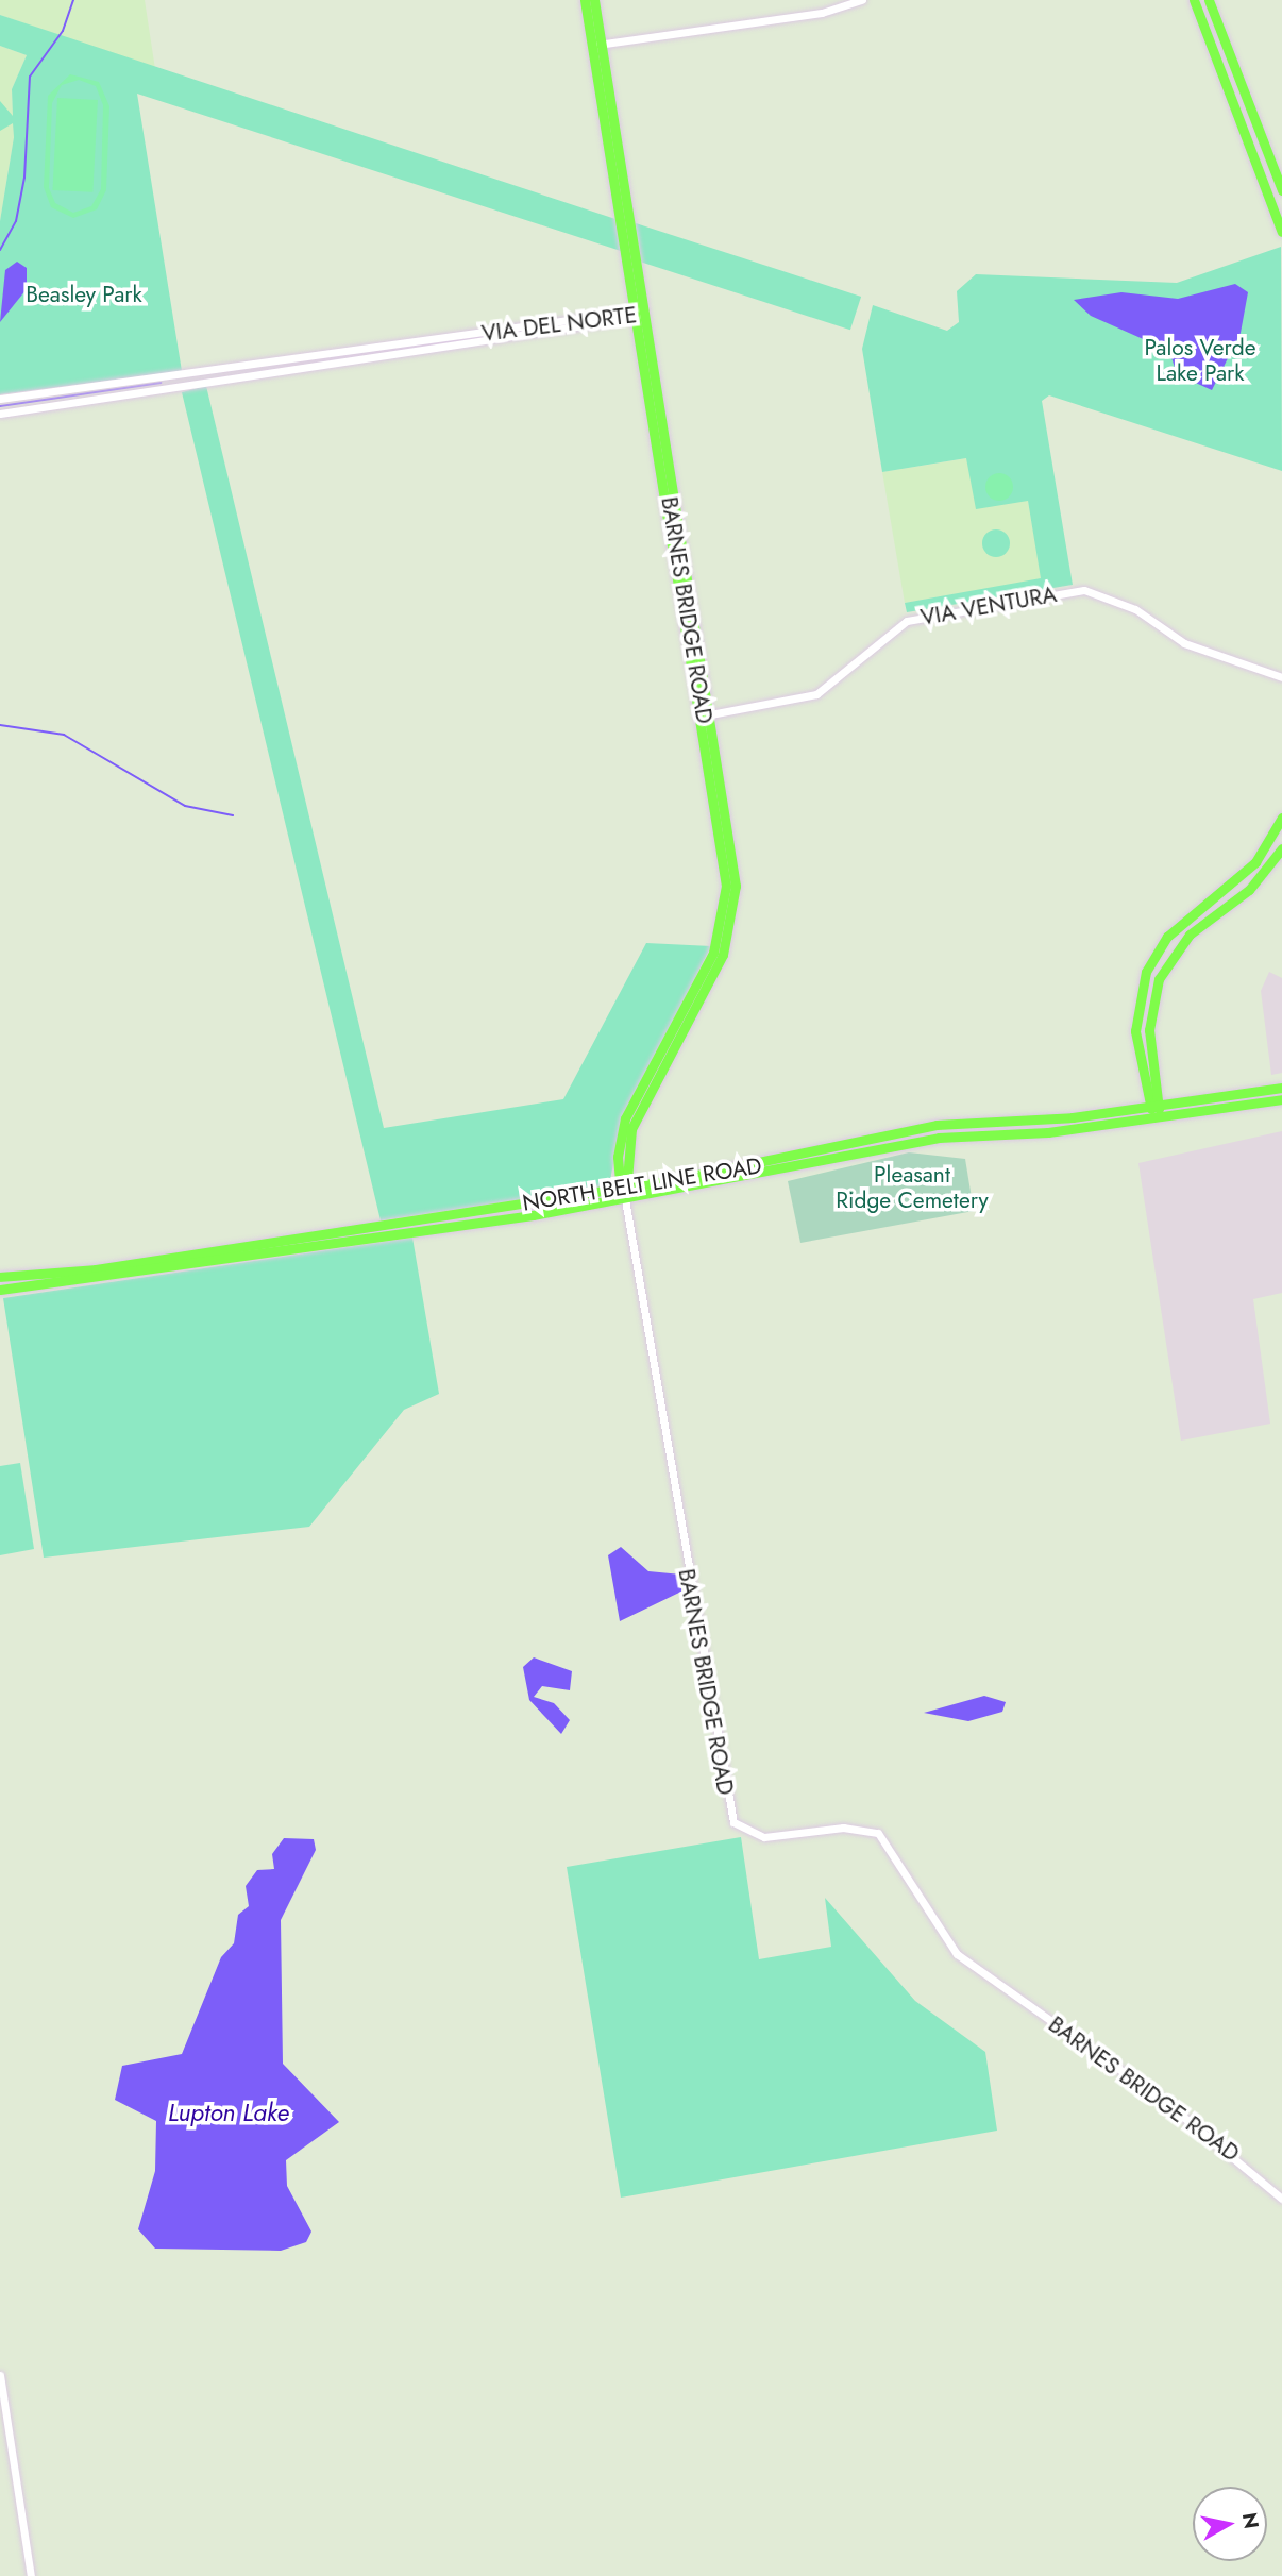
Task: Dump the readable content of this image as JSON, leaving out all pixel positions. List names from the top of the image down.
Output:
{
  "streets": {
    "main road": ["BARNES BRIDGE ROAD", "NORTH BELT LINE ROAD"],
    "street": ["VIA DEL NORTE", "VIA VENTURA"]
  },
  "crossings": [
    ["VIA DEL NORTE", "BARNES BRIDGE ROAD"],
    ["VIA VENTURA", "BARNES BRIDGE ROAD"],
    ["BARNES BRIDGE ROAD", "NORTH BELT LINE ROAD"]
  ],
  "water": ["Lupton Lake"],
  "parks": ["Beasley Park", "Palos Verde Lake Park", "Pleasant Ridge Cemetery"],
  "north": "right"
}
